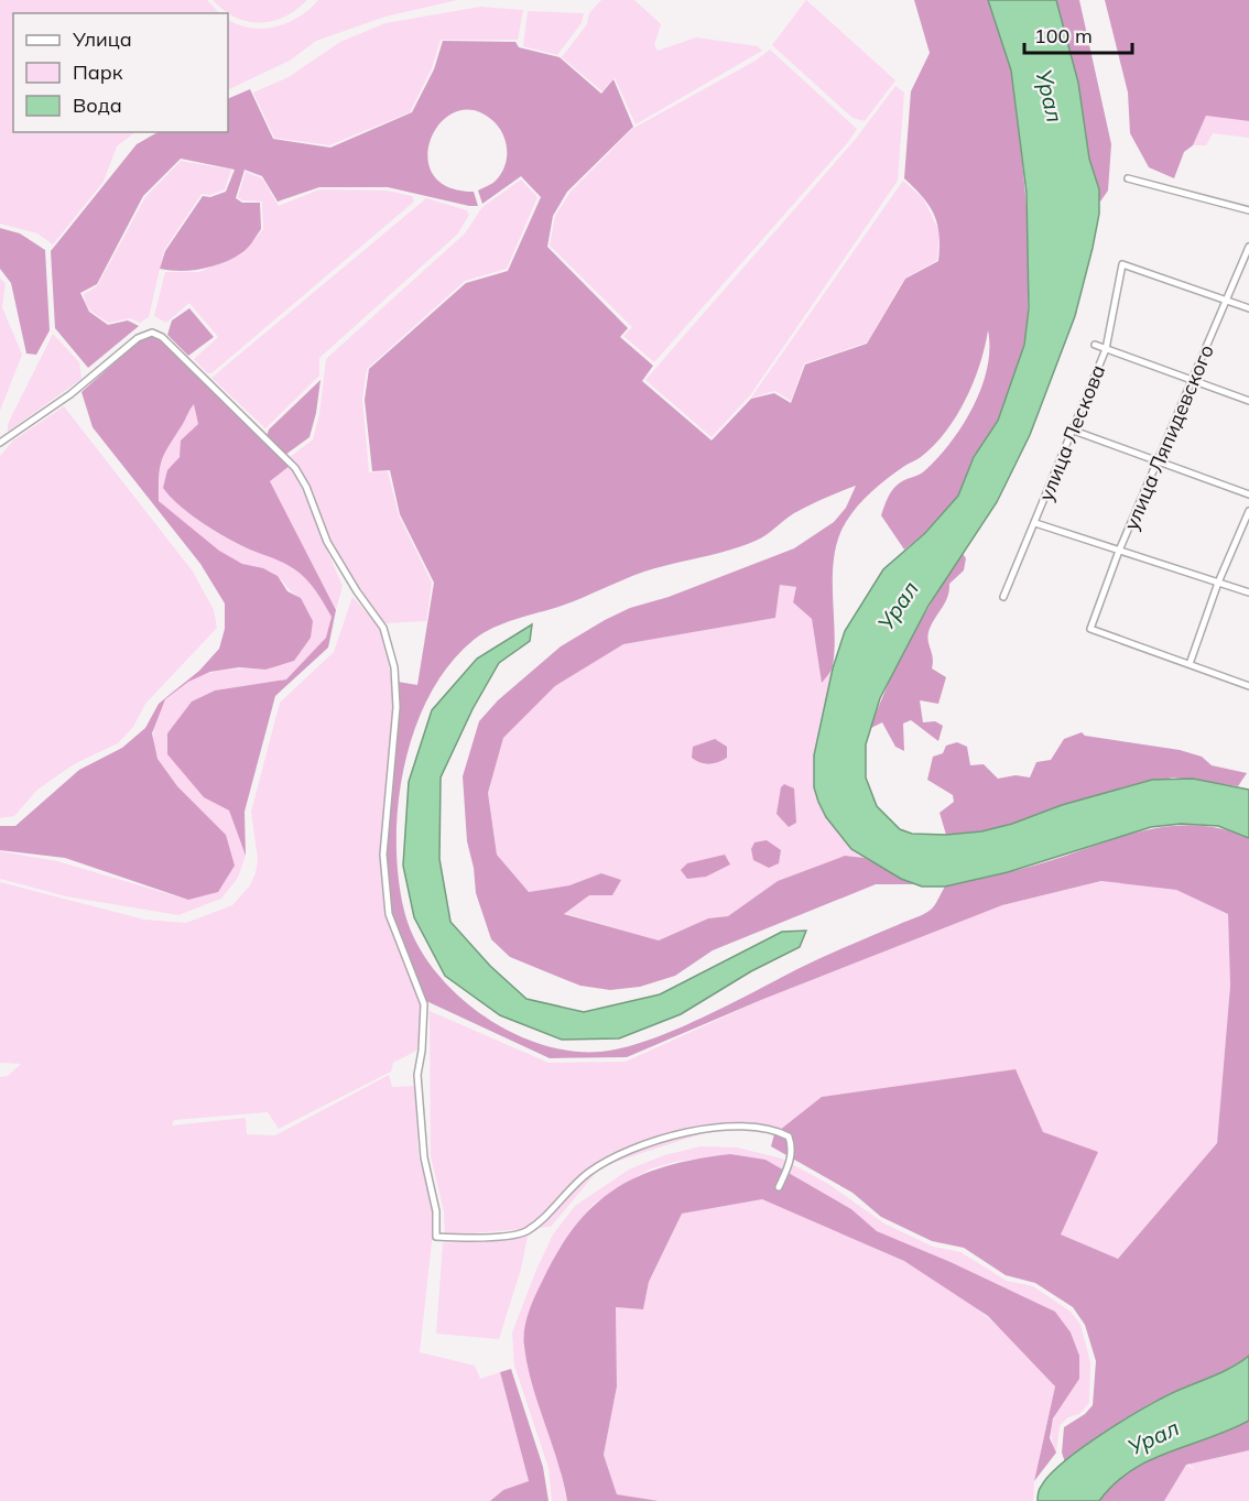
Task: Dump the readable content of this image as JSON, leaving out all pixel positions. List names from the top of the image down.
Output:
{
  "streets": {
    "street": ["улица Лескова", "улица Ляпидевского"]
  },
  "crossings": [
    ["улица Лескова", "улица Ляпидевского"]
  ],
  "water": ["Урал"],
  "legend": ["Улица", "Парк", "Вода"],
  "scale_bar": "100 m"
}
